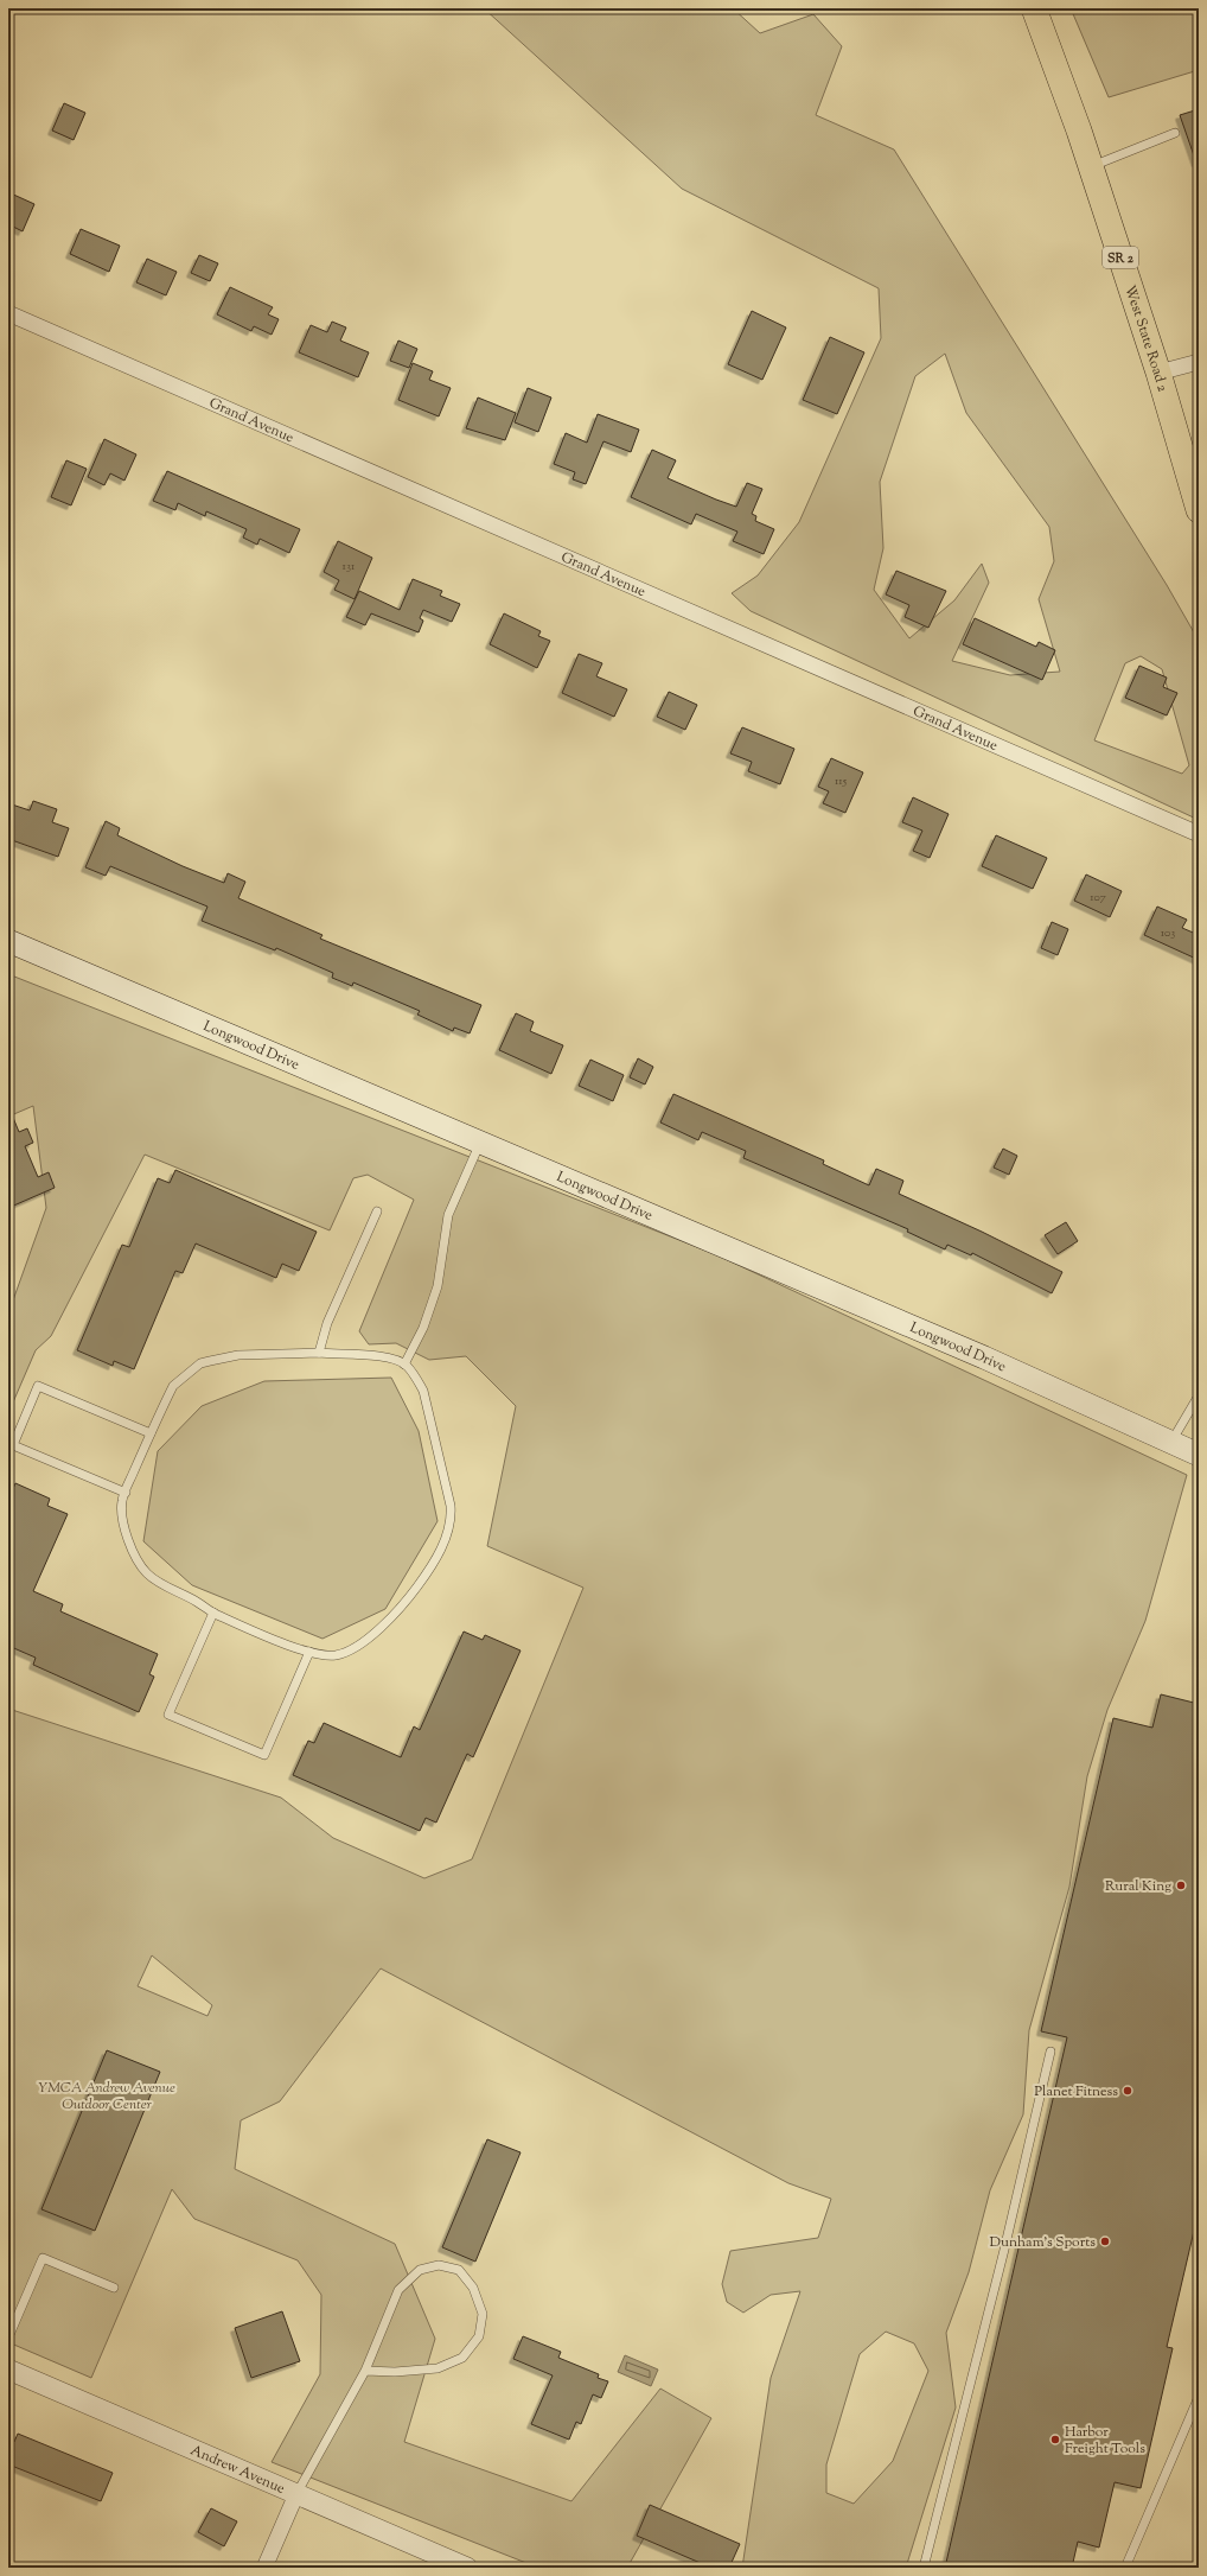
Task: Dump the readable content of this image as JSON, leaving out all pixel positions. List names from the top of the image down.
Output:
{
  "streets": {
    "main road": ["SR 2", "West State Road 2", "Longwood Drive"],
    "street": ["Grand Avenue", "Andrew Avenue"]
  },
  "parks": ["YMCA Andrew Avenue Outdoor Center"],
  "places": [
    "Rural King",
    "Planet Fitness",
    "Dunham's Sports",
    "Harbor Freight Tools"
  ],
  "house_numbers": [
    "131",
    "115",
    "107",
    "103"
  ]
}
